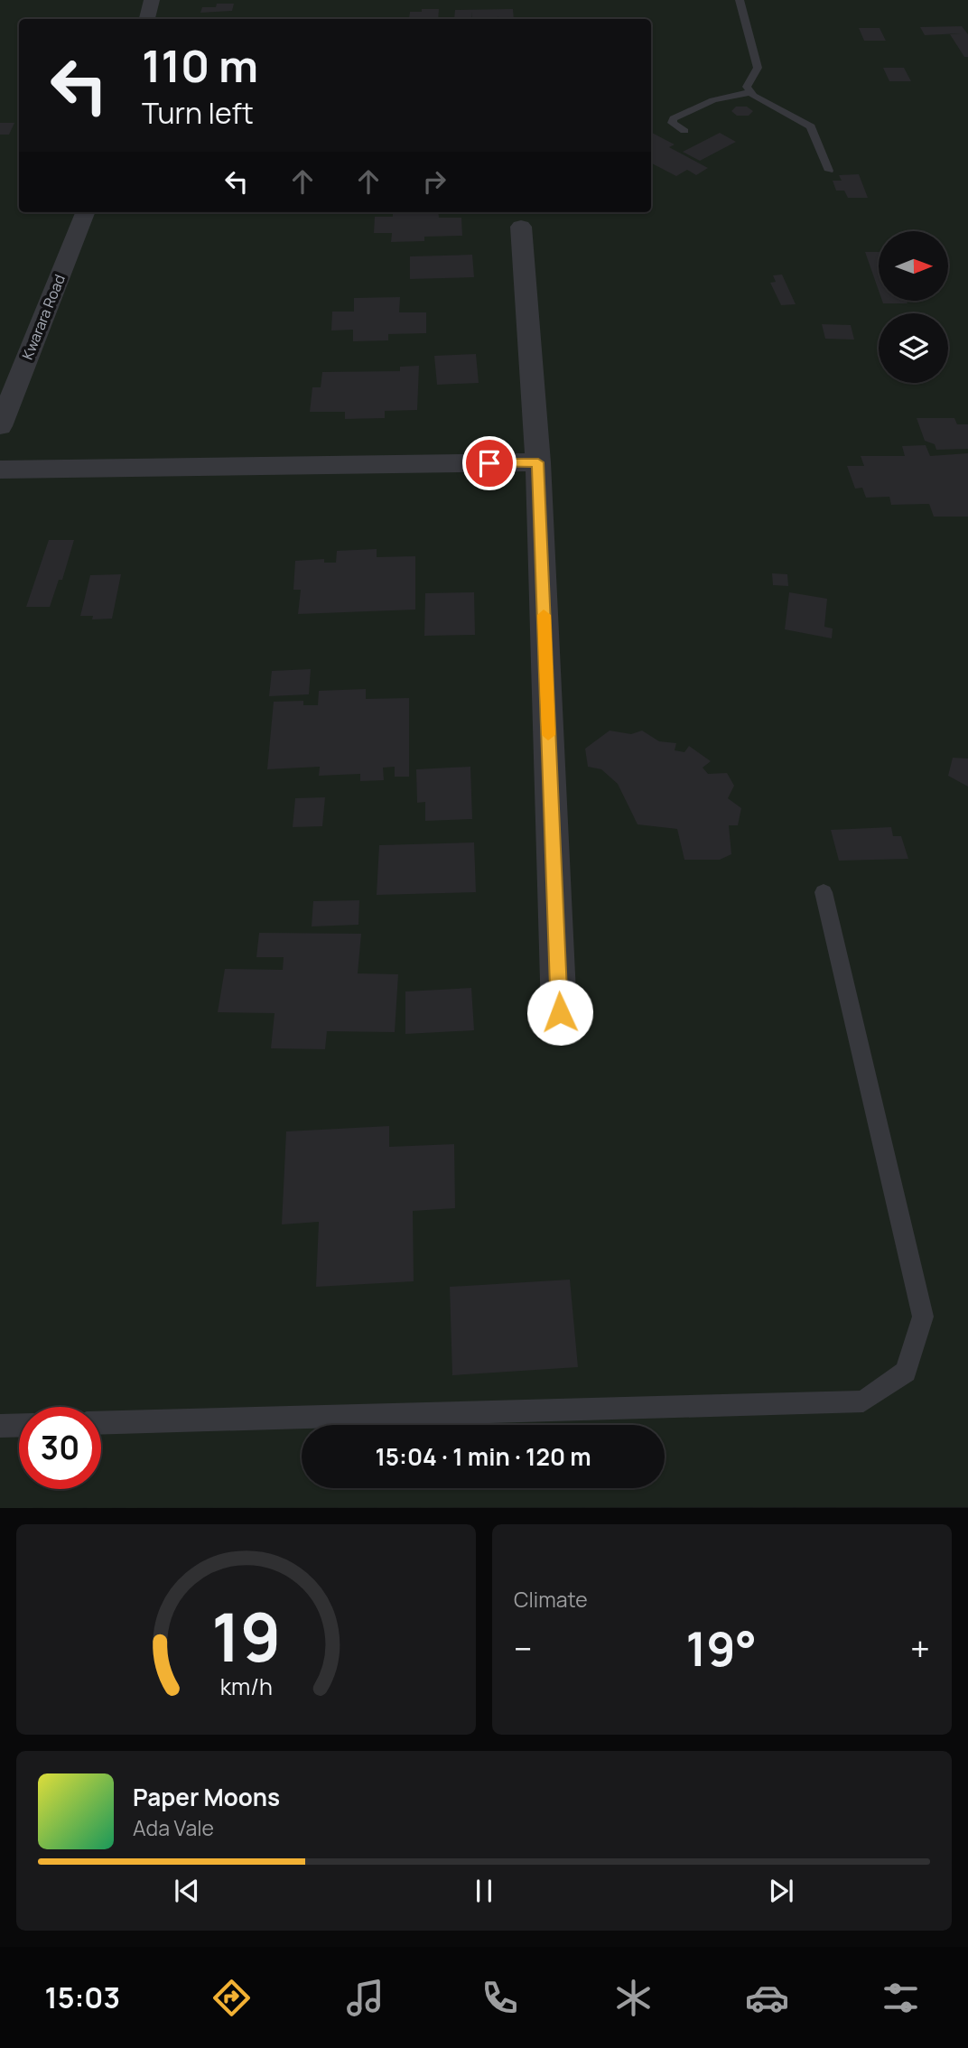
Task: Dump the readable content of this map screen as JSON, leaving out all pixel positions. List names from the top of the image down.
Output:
{
  "streets": {
    "street": ["Kwarara Road"]
  },
  "north": "right",
  "page": {
    "turn": ["110 m", "Turn left"],
    "limit": "30",
    "trip": "15:04 · 1 min · 120 m",
    "tile": "Climate",
    "heat": ["−", "19°", "+"],
    "song": ["Paper Moons", "Ada Vale"],
    "tabs": "15:03",
    "gauge": ["19", "km/h"]
  }
}
